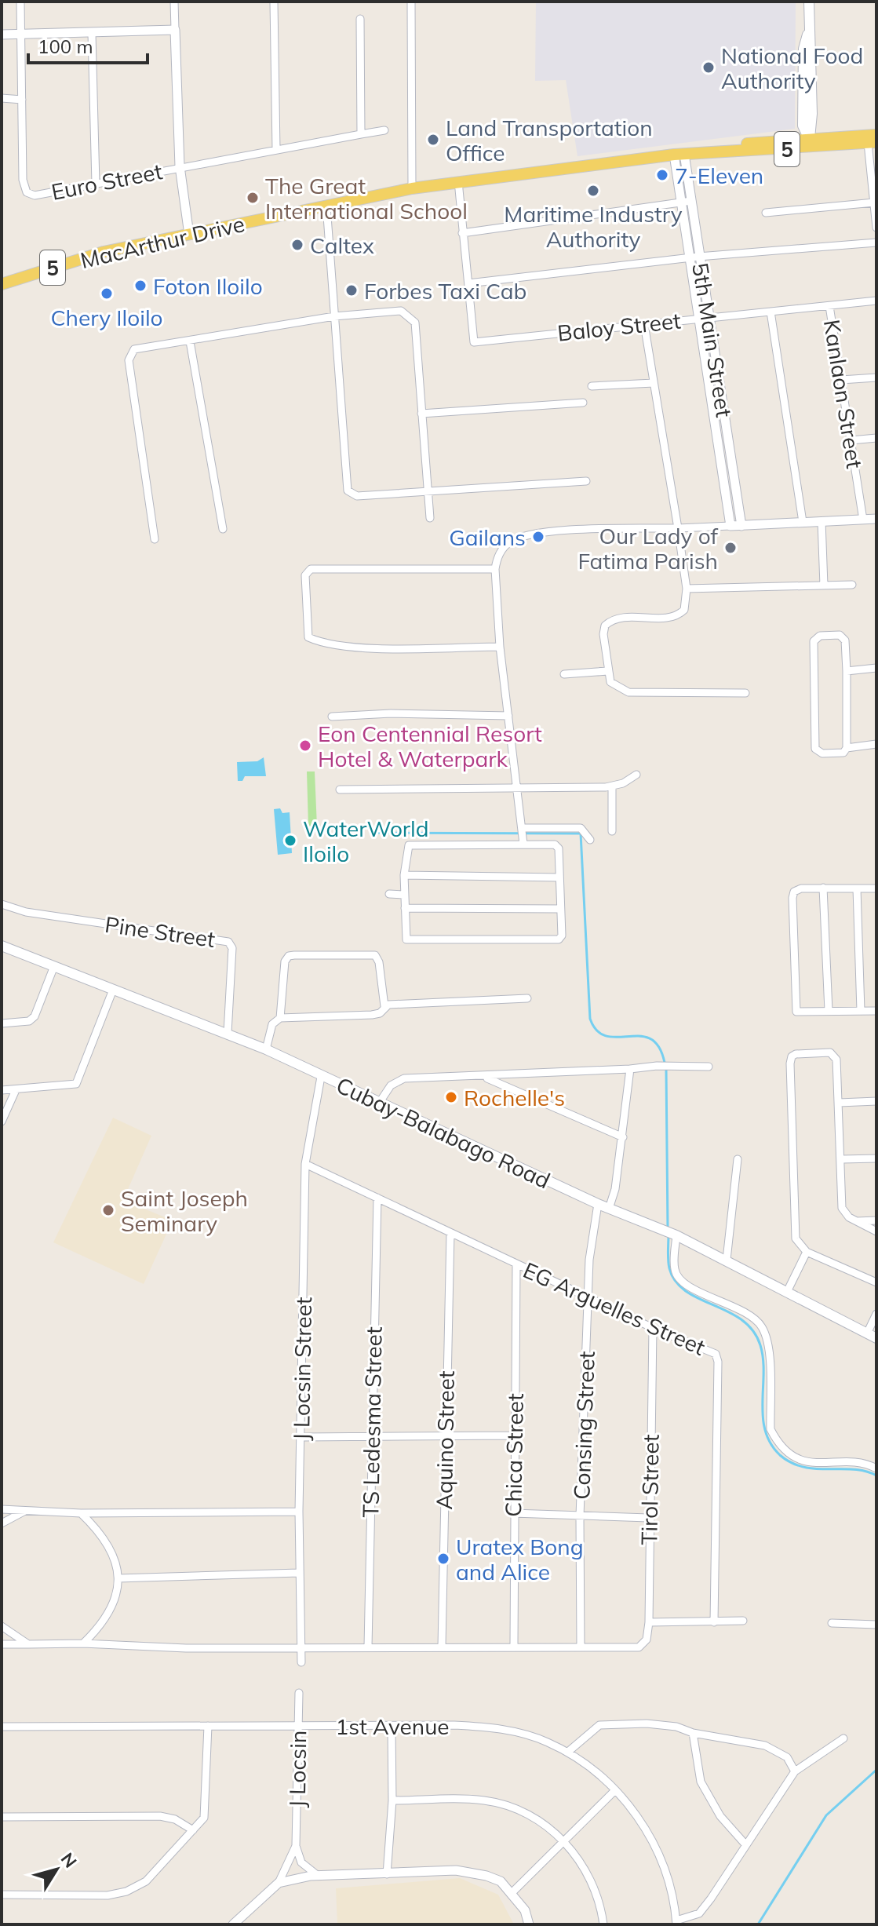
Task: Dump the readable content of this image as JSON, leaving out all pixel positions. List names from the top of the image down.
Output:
{
  "streets": {
    "main road": ["5", "MacArthur Drive", "Cubay-Balabago Road"],
    "street": [
      "Euro Street",
      "Baloy Street",
      "5th Main Street",
      "Kanlaon Street",
      "Pine Street",
      "EG Arguelles Street",
      "J Locsin Street",
      "TS Ledesma Street",
      "Consing Street",
      "Aquino Street",
      "Chica Street",
      "Tirol Street",
      "1st Avenue",
      "J Locsin"
    ]
  },
  "crossings": [
    ["MacArthur Drive", "5th Main Street"],
    ["Baloy Street", "5th Main Street"],
    ["Baloy Street", "Kanlaon Street"],
    ["Pine Street", "Cubay-Balabago Road"],
    ["Cubay-Balabago Road", "J Locsin Street"],
    ["Cubay-Balabago Road", "Consing Street"],
    ["EG Arguelles Street", "J Locsin Street"],
    ["EG Arguelles Street", "TS Ledesma Street"],
    ["EG Arguelles Street", "Consing Street"],
    ["EG Arguelles Street", "Aquino Street"],
    ["EG Arguelles Street", "Chica Street"],
    ["EG Arguelles Street", "Tirol Street"],
    ["Consing Street", "Tirol Street"],
    ["1st Avenue", "J Locsin"]
  ],
  "places": [
    "National Food Authority",
    "Land Transportation Office",
    "7-Eleven",
    "Maritime Industry Authority",
    "The Great International School",
    "Caltex",
    "Foton Iloilo",
    "Forbes Taxi Cab",
    "Chery Iloilo",
    "Gailans",
    "Our Lady of Fatima Parish",
    "Eon Centennial Resort Hotel & Waterpark",
    "WaterWorld Iloilo",
    "Rochelle's",
    "Saint Joseph Seminary",
    "Uratex Bong and Alice"
  ],
  "scale_bar": "100 m",
  "north": "top right"
}
